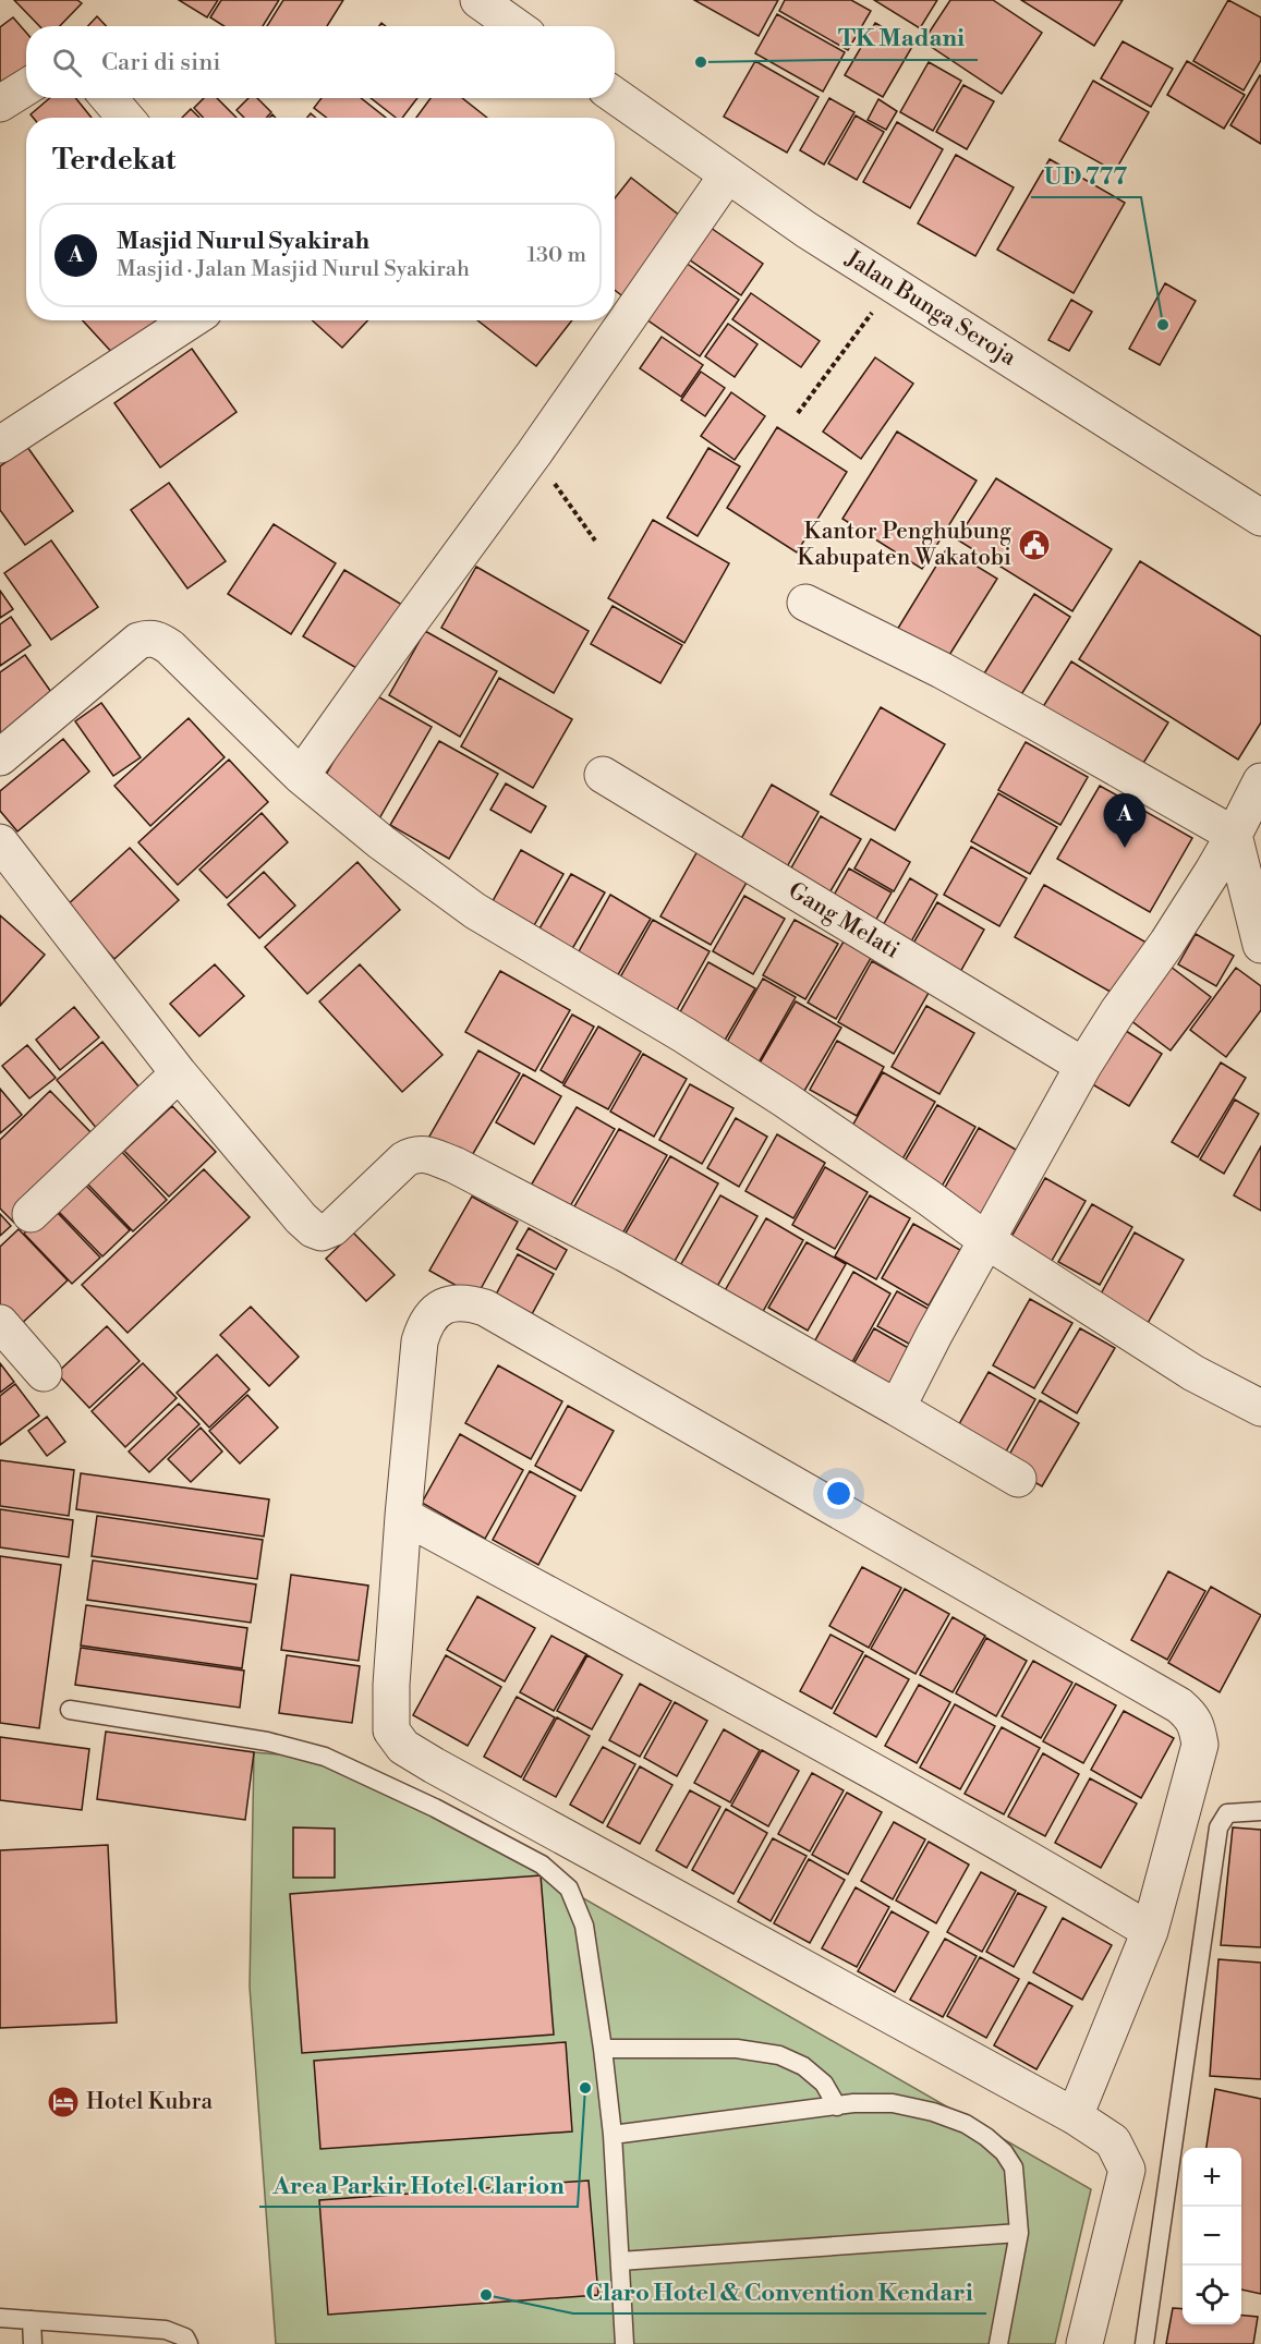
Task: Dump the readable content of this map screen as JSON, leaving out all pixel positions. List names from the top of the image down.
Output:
{
  "streets": {
    "street": ["Jalan Bunga Seroja", "Gang Melati"]
  },
  "places": {
    "other": [
      "TK Madani",
      "UD 777",
      "Area Parkir Hotel Clarion",
      "Claro Hotel & Convention Kendari"
    ],
    "public building": ["Kantor Penghubung Kabupaten Wakatobi"],
    "hotel": ["Hotel Kubra"]
  },
  "page": {
    "search": "Cari di sini",
    "heading": "Terdekat",
    "list": [
      {
        "mark": "A",
        "name": "Masjid Nurul Syakirah",
        "note": "Masjid · Jalan Masjid Nurul Syakirah",
        "value": "130 m"
      }
    ],
    "pins": "A",
    "map_buttons": ["+", "−"]
  }
}
